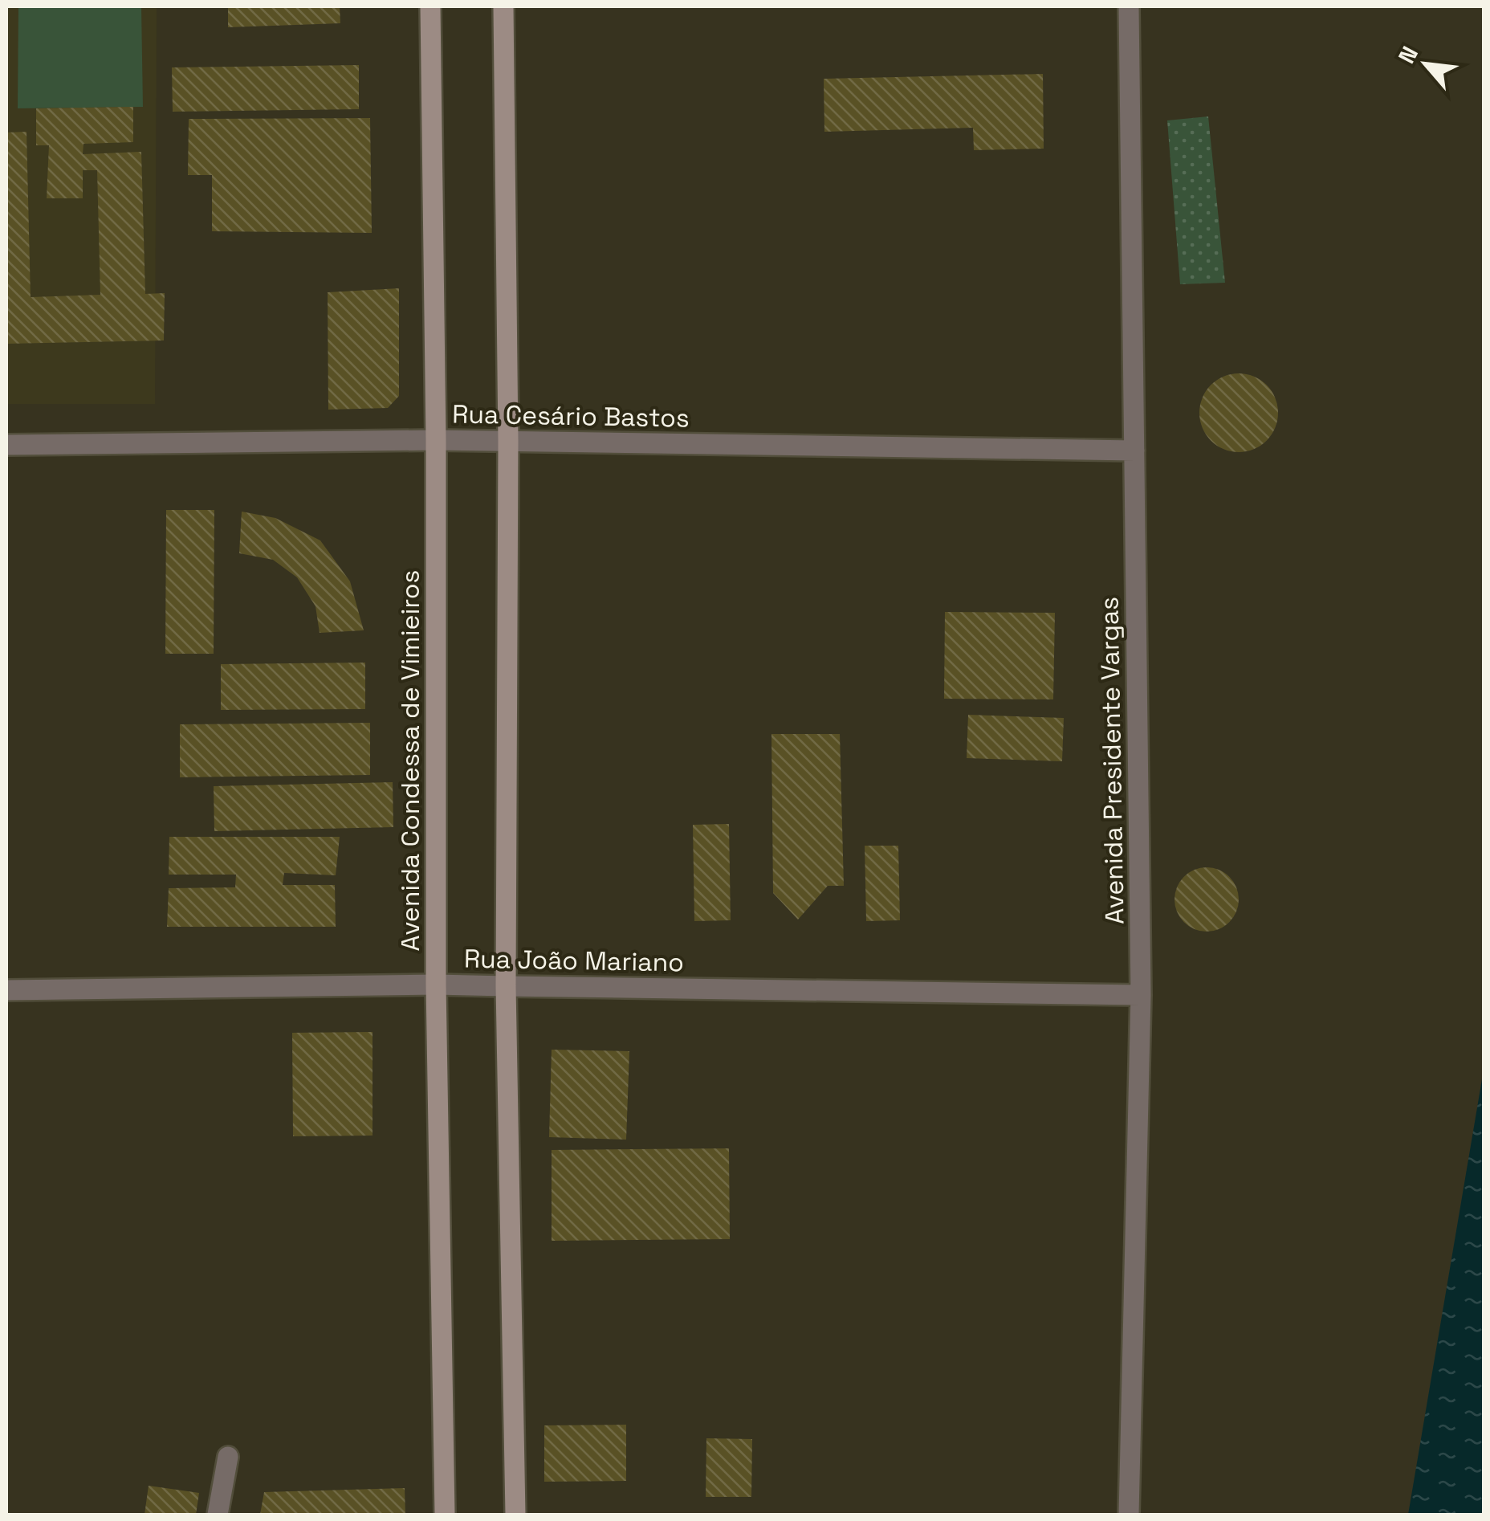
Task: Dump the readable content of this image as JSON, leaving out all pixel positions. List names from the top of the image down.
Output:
{
  "streets": {
    "main road": ["Avenida Condessa de Vimieiros"],
    "street": ["Rua Cesário Bastos", "Avenida Presidente Vargas", "Rua João Mariano"]
  },
  "crossings": [
    ["Rua Cesário Bastos", "Avenida Condessa de Vimieiros"],
    ["Rua Cesário Bastos", "Avenida Presidente Vargas"],
    ["Avenida Condessa de Vimieiros", "Rua João Mariano"],
    ["Avenida Presidente Vargas", "Rua João Mariano"]
  ],
  "north": "top left"
}
